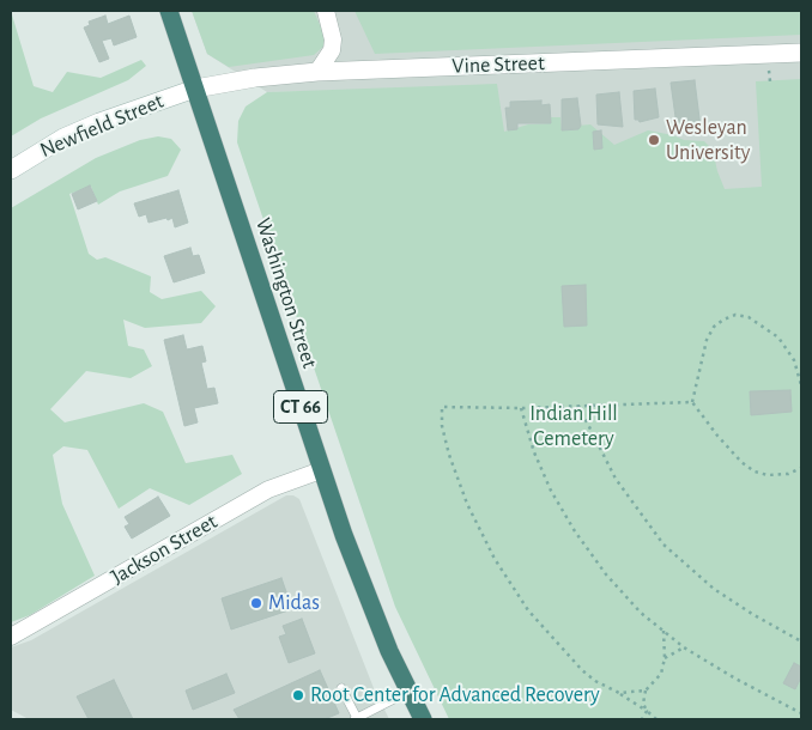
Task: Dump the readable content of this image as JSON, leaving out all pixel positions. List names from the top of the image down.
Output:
{
  "streets": {
    "highway": ["Washington Street", "CT 66"],
    "street": ["Vine Street", "Newfield Street", "Jackson Street"]
  },
  "crossings": [
    ["Vine Street", "Newfield Street"],
    ["Vine Street", "Washington Street"],
    ["Newfield Street", "Washington Street"],
    ["Washington Street", "Jackson Street"]
  ],
  "parks": ["Indian Hill Cemetery"],
  "places": ["Wesleyan University", "Midas", "Root Center for Advanced Recovery"]
}
